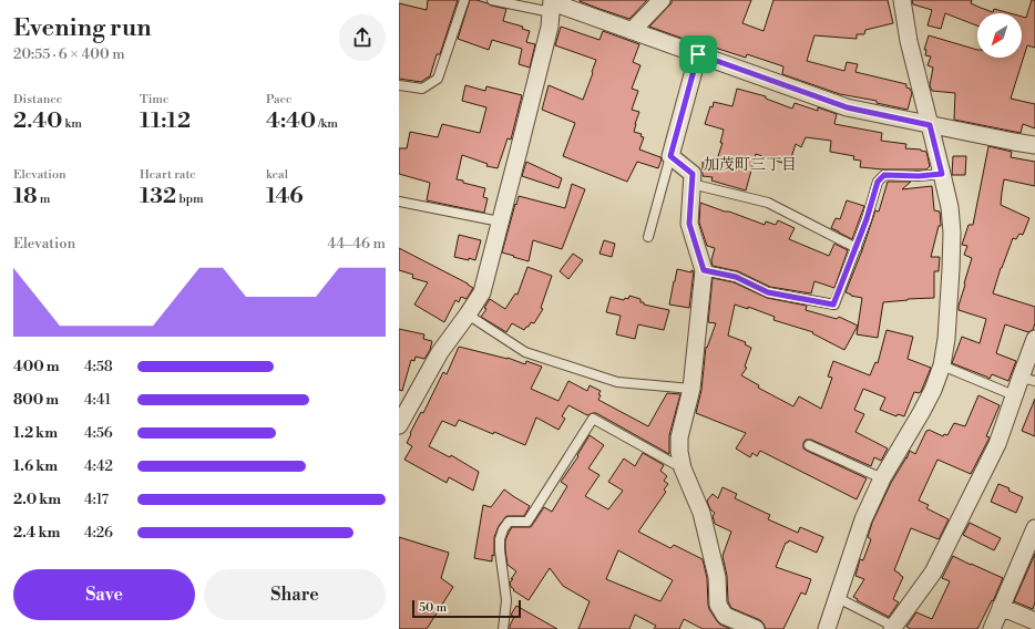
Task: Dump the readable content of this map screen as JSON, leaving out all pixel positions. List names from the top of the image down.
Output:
{
  "districts": ["加茂町三丁目"],
  "scale_bar": "50 m",
  "north": "bottom left",
  "page": {
    "heading": ["Evening run", "20:55 · 6 × 400 m"],
    "stats": [
      ["Distance", "2.40 km"],
      ["Time", "11:12"],
      ["Pace", "4:40 /km"],
      ["Elevation", "18 m"],
      ["Heart rate", "132 bpm"],
      ["kcal", "146"]
    ],
    "chart": ["Elevation", "44–46 m"],
    "list": [
      {
        "name": "400 m",
        "note": "4:58"
      },
      {
        "name": "800 m",
        "note": "4:41"
      },
      {
        "name": "1.2 km",
        "note": "4:56"
      },
      {
        "name": "1.6 km",
        "note": "4:42"
      },
      {
        "name": "2.0 km",
        "note": "4:17"
      },
      {
        "name": "2.4 km",
        "note": "4:26"
      }
    ],
    "buttons": ["Save", "Share"],
    "scale": "50 m"
  }
}
